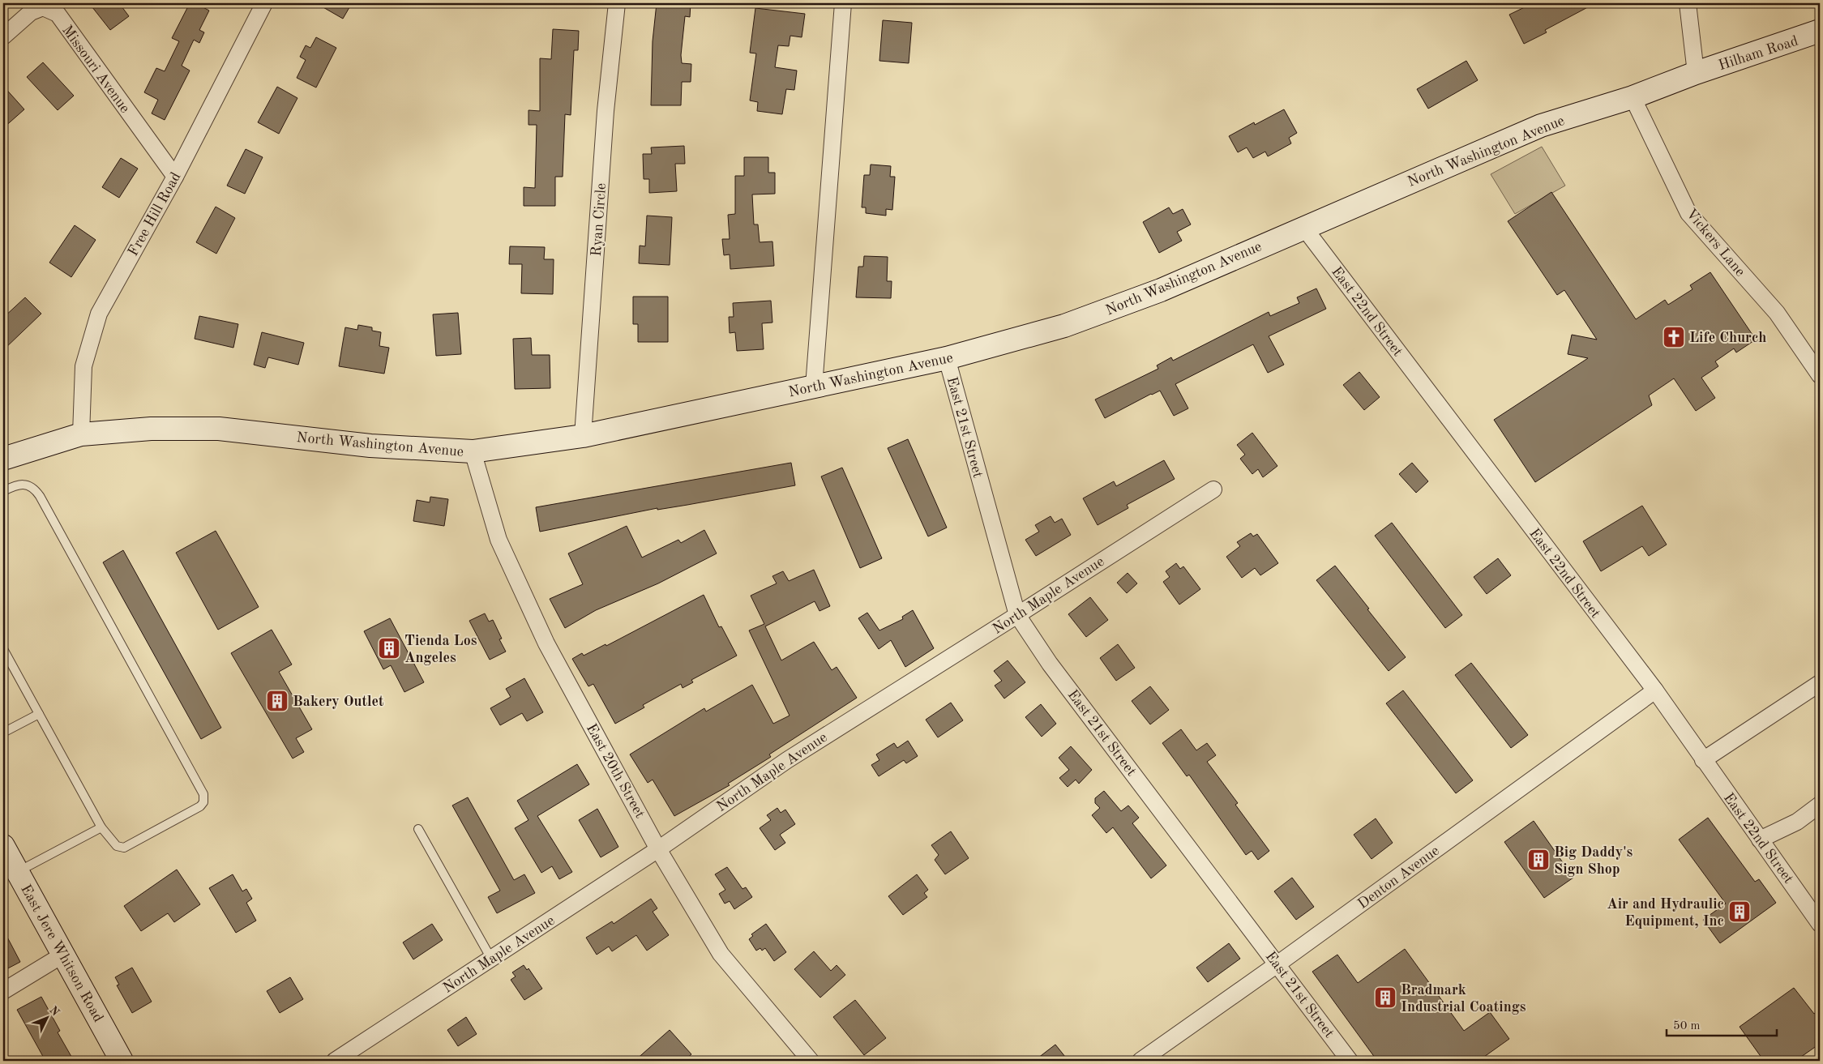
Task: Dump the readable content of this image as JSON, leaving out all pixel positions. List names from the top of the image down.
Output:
{
  "streets": {
    "main road": ["Hilham Road", "North Washington Avenue", "East Jere Whitson Road"],
    "street": [
      "Missouri Avenue",
      "Free Hill Road",
      "Ryan Circle",
      "Vickers Lane",
      "East 22nd Street",
      "East 21st Street",
      "North Maple Avenue",
      "East 20th Street",
      "Denton Avenue"
    ]
  },
  "crossings": [
    ["Hilham Road", "North Washington Avenue"],
    ["Missouri Avenue", "Free Hill Road"],
    ["North Washington Avenue", "Free Hill Road"],
    ["North Washington Avenue", "Ryan Circle"],
    ["North Washington Avenue", "Vickers Lane"],
    ["North Washington Avenue", "East 22nd Street"],
    ["North Washington Avenue", "East 21st Street"],
    ["North Washington Avenue", "East 20th Street"],
    ["East 22nd Street", "Denton Avenue"],
    ["East 21st Street", "North Maple Avenue"],
    ["East 21st Street", "Denton Avenue"],
    ["North Maple Avenue", "East 20th Street"]
  ],
  "places": {
    "church": ["Life Church"],
    "building": [
      "Tienda Los Angeles",
      "Bakery Outlet",
      "Big Daddy's Sign Shop",
      "Air and Hydraulic Equipment, Inc",
      "Bradmark Industrial Coatings"
    ]
  },
  "scale_bar": "50 m",
  "north": "top right"
}
